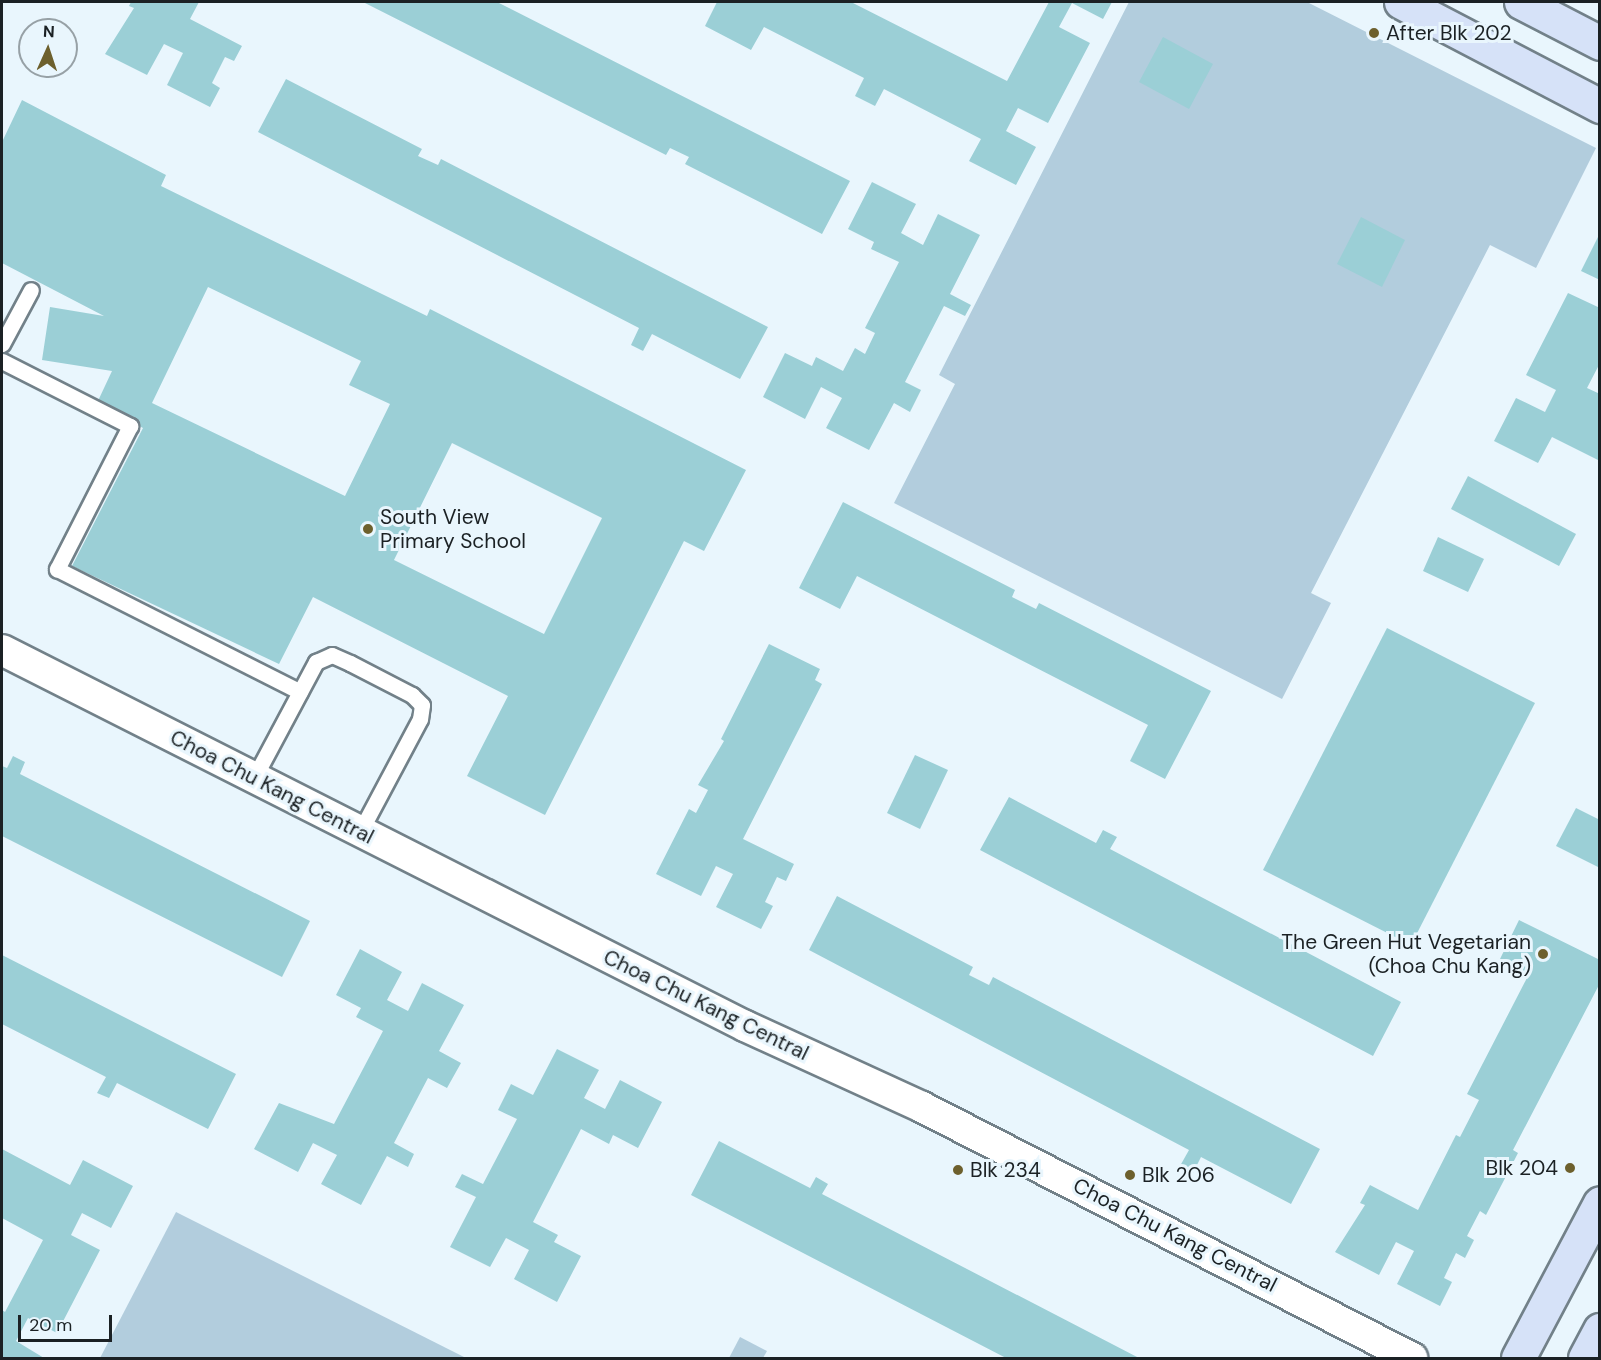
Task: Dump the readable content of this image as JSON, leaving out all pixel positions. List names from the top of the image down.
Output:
{
  "streets": {
    "street": ["Choa Chu Kang Central"]
  },
  "places": [
    "After Blk 202",
    "South View Primary School",
    "The Green Hut Vegetarian (Choa Chu Kang)",
    "Blk 204",
    "Blk 234",
    "Blk 206"
  ],
  "scale_bar": "20 m",
  "north": "top"
}
